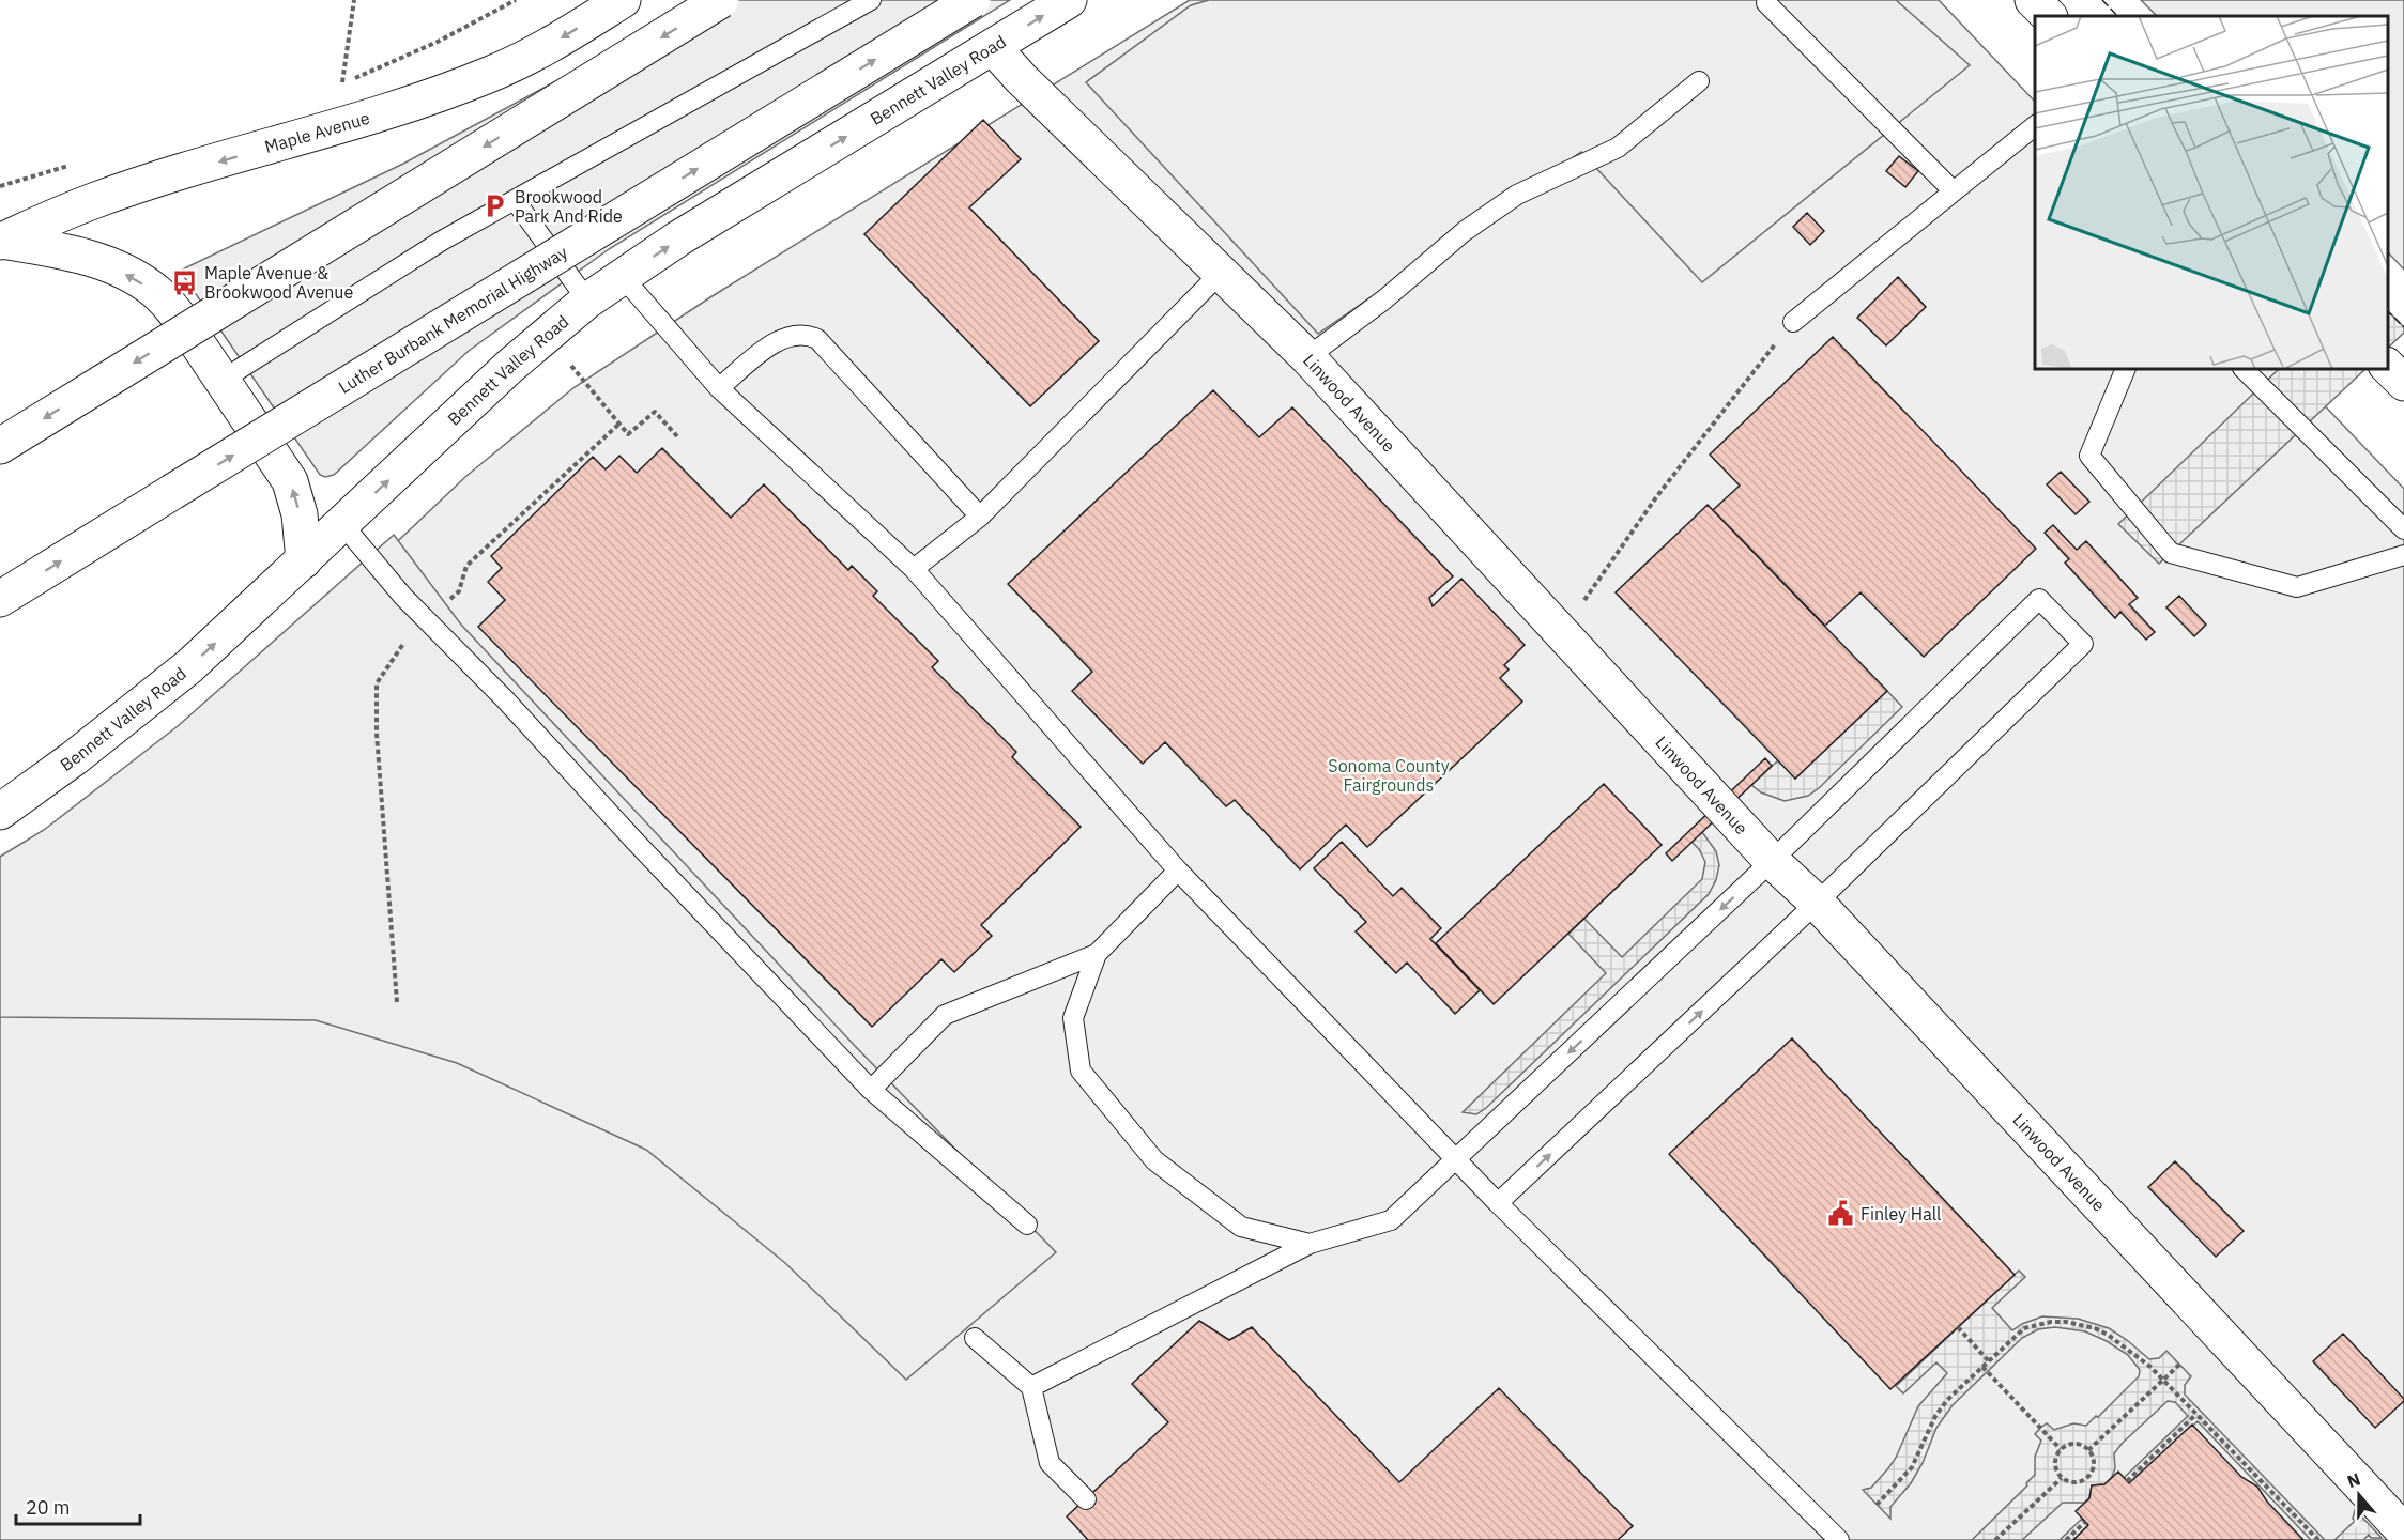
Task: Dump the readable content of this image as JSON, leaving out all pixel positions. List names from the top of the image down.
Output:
{
  "streets": {
    "main road": [
      "Bennett Valley Road",
      "Maple Avenue",
      "Luther Burbank Memorial Highway",
      "Linwood Avenue"
    ]
  },
  "crossings": [
    ["Bennett Valley Road", "Linwood Avenue"]
  ],
  "parks": ["Sonoma County Fairgrounds"],
  "places": {
    "parking": ["Brookwood Park And Ride"],
    "bus stop": ["Maple Avenue & Brookwood Avenue"],
    "public building": ["Finley Hall"]
  },
  "scale_bar": "20 m",
  "north": "top"
}
